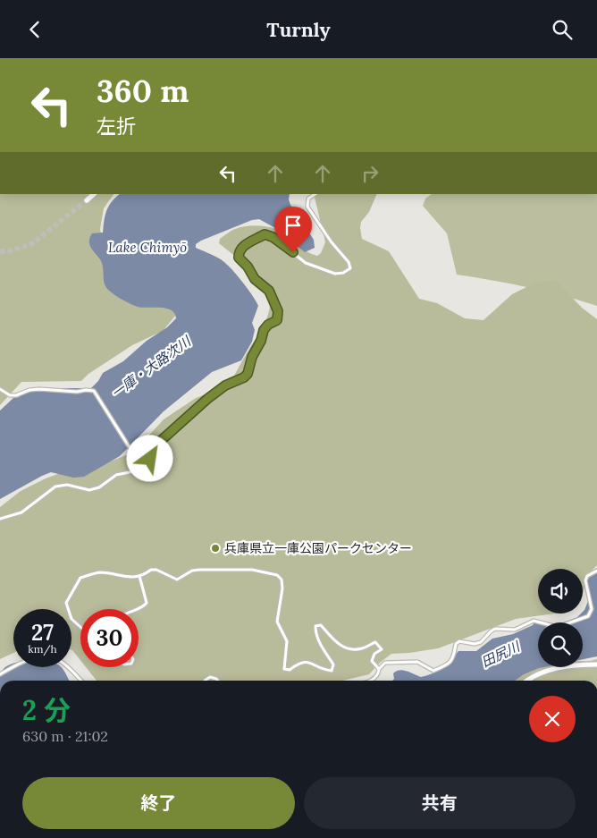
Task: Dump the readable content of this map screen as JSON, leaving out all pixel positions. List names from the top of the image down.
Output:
{
  "water": ["Lake Chimyō", "一庫・大路次川", "田尻川"],
  "places": ["兵庫県立一庫公園パークセンター"],
  "page": {
    "header": "Turnly",
    "turn": ["360 m", "左折"],
    "speed": "27 km/h",
    "limit": "30",
    "heading": ["2 分", "630 m · 21:02"],
    "buttons": ["終了", "共有"]
  }
}
